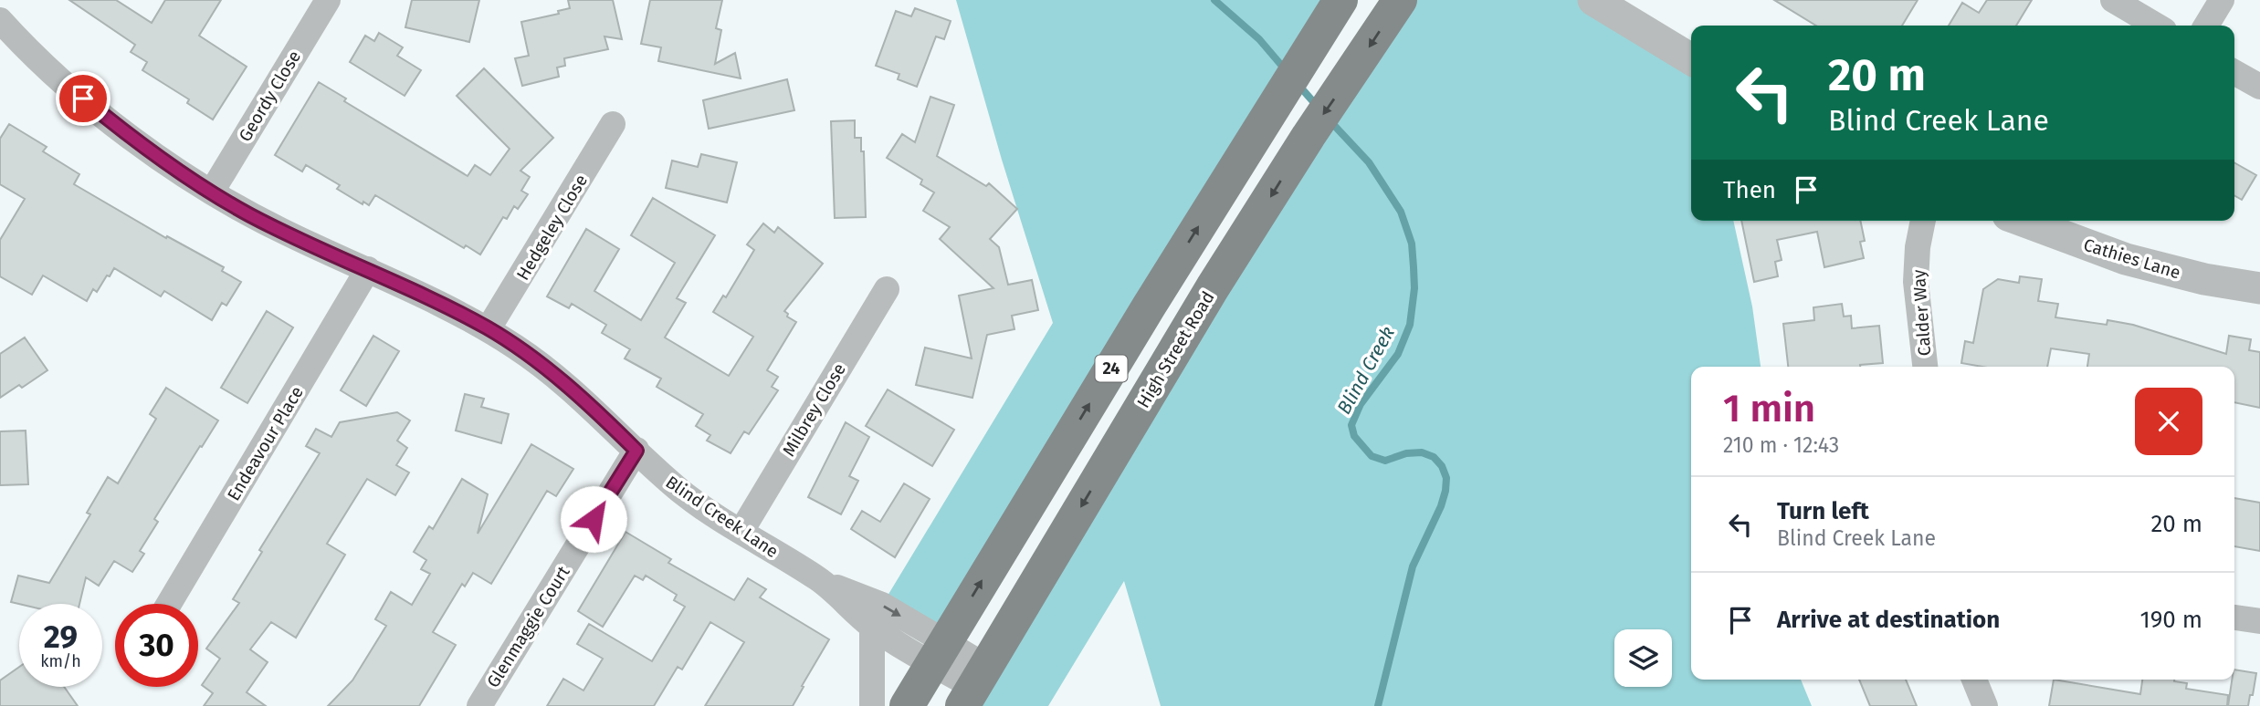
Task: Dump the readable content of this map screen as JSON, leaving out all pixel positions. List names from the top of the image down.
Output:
{
  "streets": {
    "main road": ["High Street Road", "24"],
    "street": [
      "Geordy Close",
      "Hedgeley Close",
      "Cathies Lane",
      "Calder Way",
      "Milbrey Close",
      "Endeavour Place",
      "Blind Creek Lane",
      "Glenmaggie Court"
    ]
  },
  "crossings": [
    ["Geordy Close", "Blind Creek Lane"],
    ["Hedgeley Close", "Blind Creek Lane"],
    ["High Street Road", "Blind Creek Lane"],
    ["24", "Blind Creek Lane"],
    ["Milbrey Close", "Blind Creek Lane"],
    ["Endeavour Place", "Blind Creek Lane"],
    ["Blind Creek Lane", "Glenmaggie Court"]
  ],
  "water": ["Blind Creek"],
  "page": {
    "turn": ["20 m", "Blind Creek Lane"],
    "then": "Then",
    "heading": ["1 min", "210 m · 12:43"],
    "list": [
      {
        "name": "Turn left",
        "note": "Blind Creek Lane",
        "value": "20 m"
      },
      {
        "name": "Arrive at destination",
        "value": "190 m"
      }
    ],
    "speed": "29 km/h",
    "limit": "30"
  }
}
